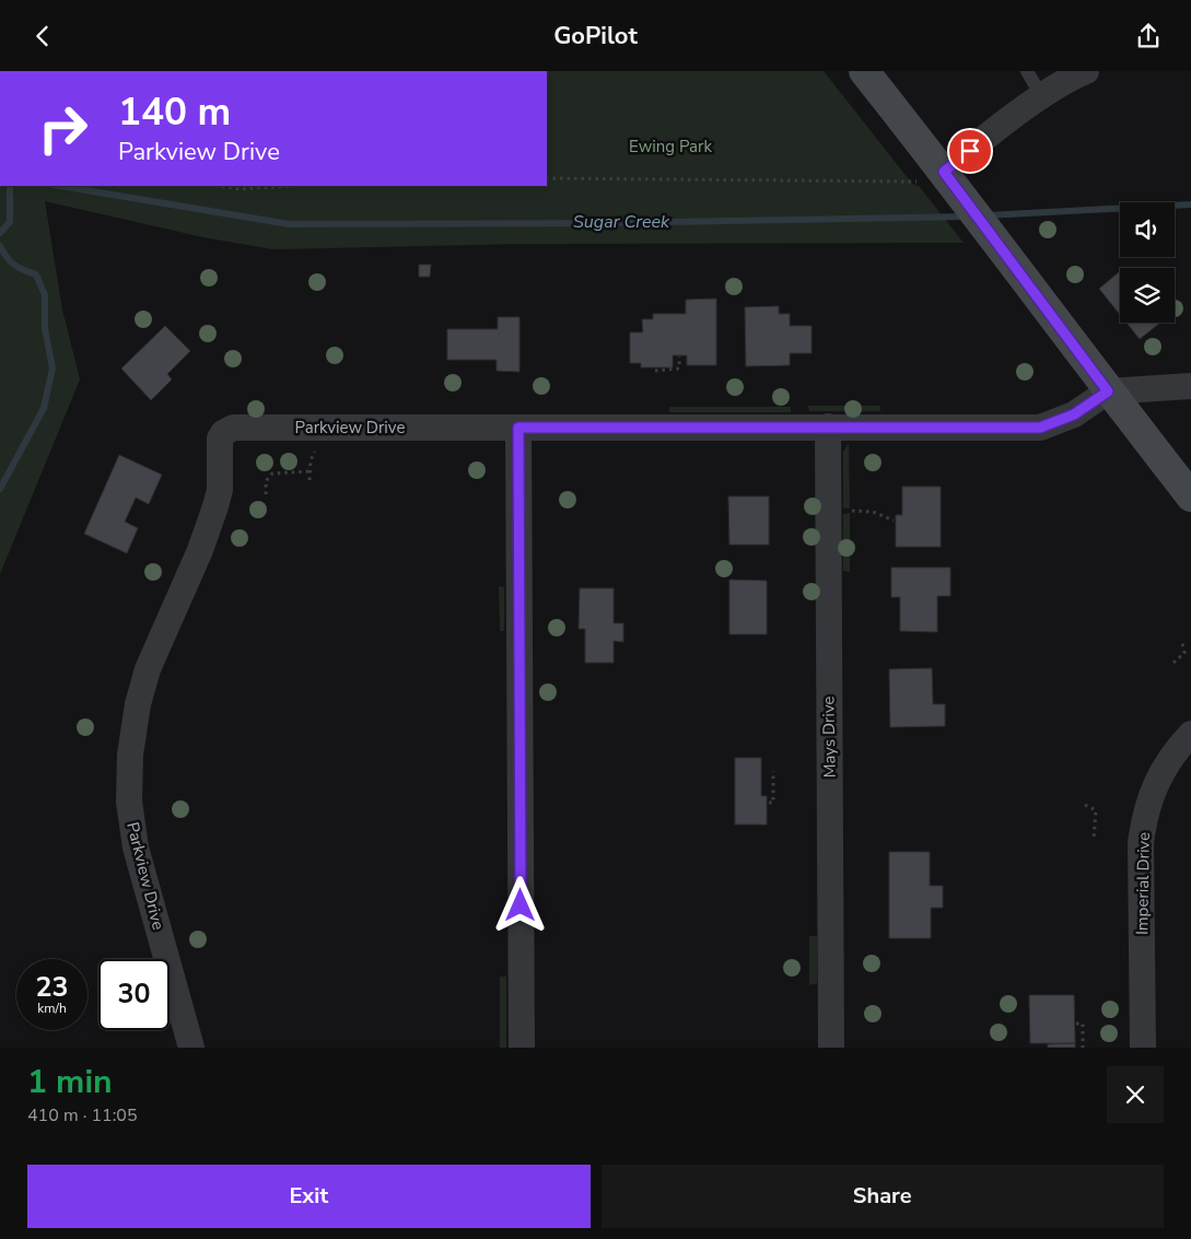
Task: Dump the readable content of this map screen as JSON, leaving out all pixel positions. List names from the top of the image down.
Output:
{
  "streets": {
    "street": ["Parkview Drive", "Mays Drive", "Imperial Drive"]
  },
  "crossings": [
    ["Parkview Drive", "Mays Drive"]
  ],
  "water": ["Sugar Creek"],
  "parks": ["Ewing Park"],
  "page": {
    "header": "GoPilot",
    "turn": ["140 m", "Parkview Drive"],
    "speed": "23 km/h",
    "limit": "30",
    "heading": ["1 min", "410 m · 11:05"],
    "buttons": ["Exit", "Share"]
  }
}
